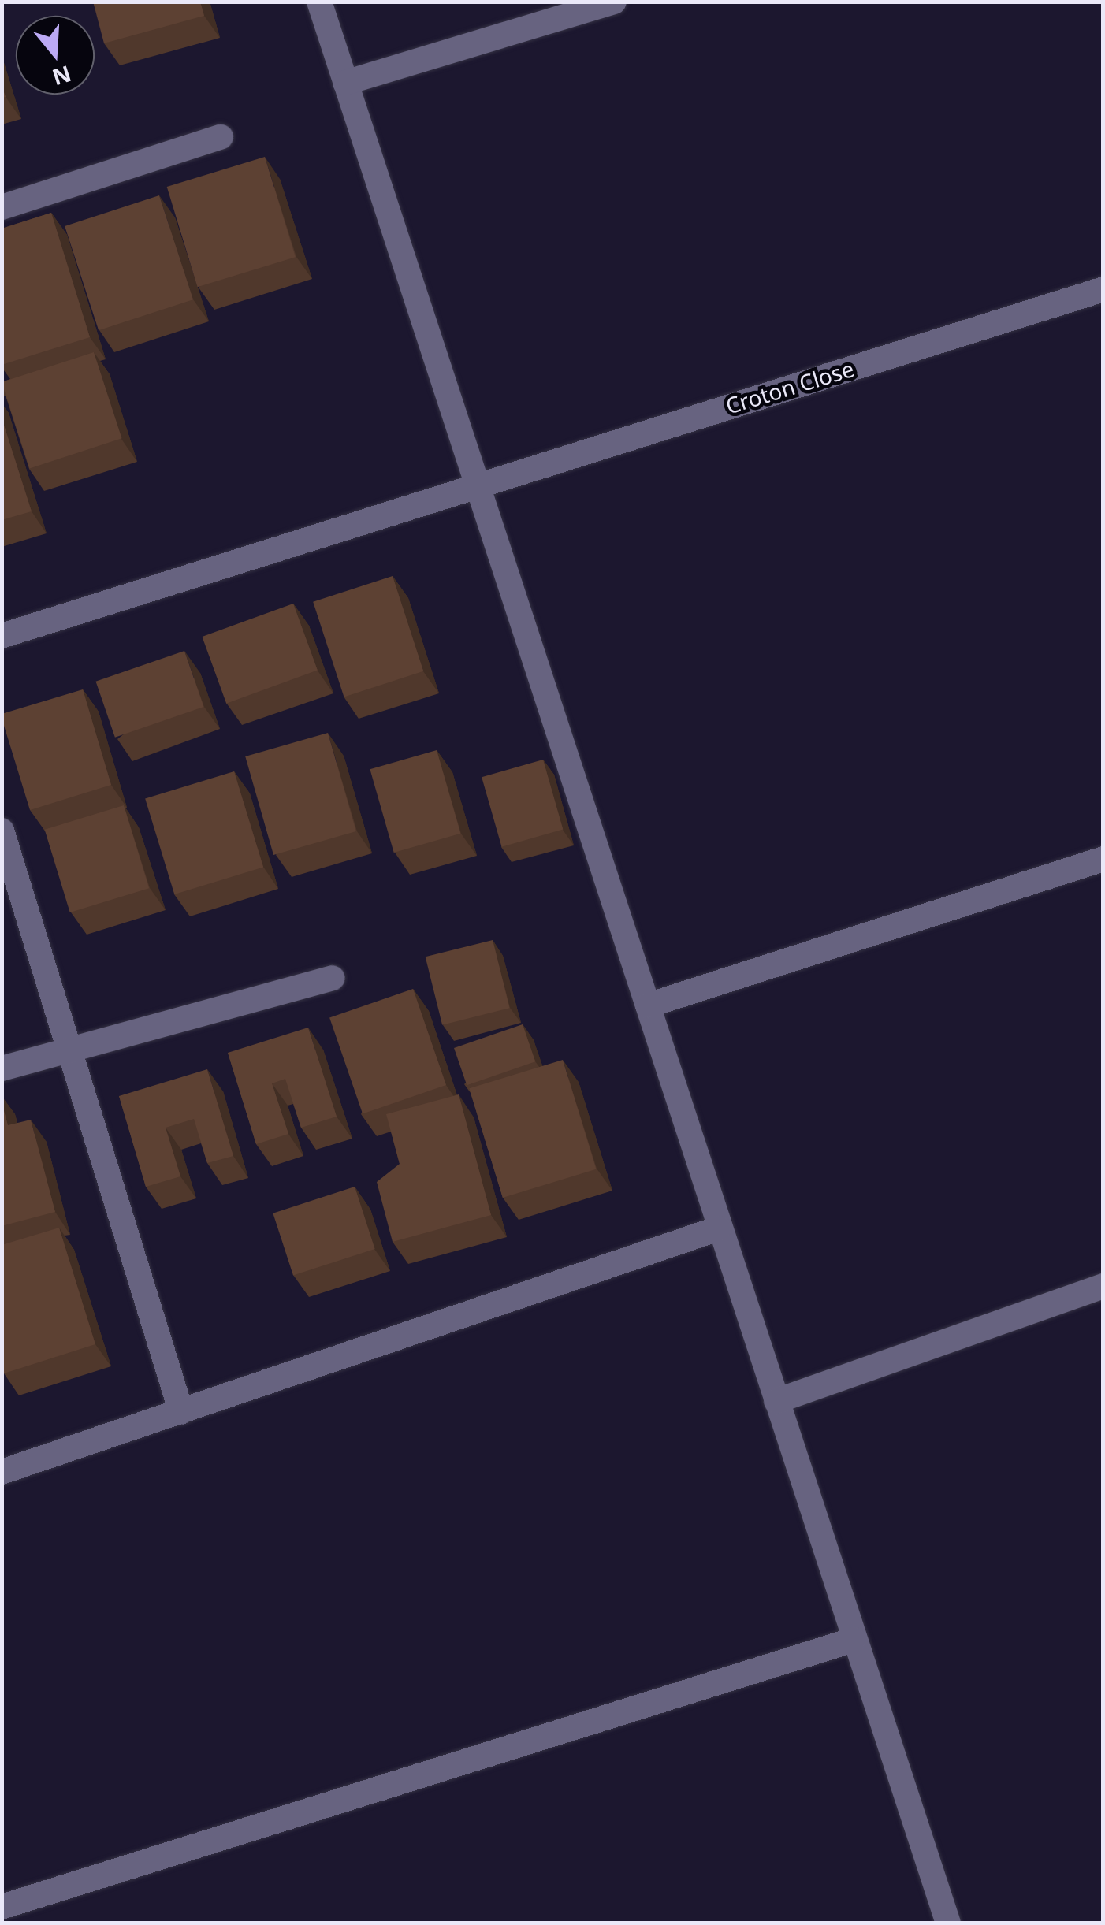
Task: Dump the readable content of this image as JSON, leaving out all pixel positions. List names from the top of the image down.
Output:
{
  "streets": {
    "street": ["Croton Close"]
  },
  "north": "bottom"
}
